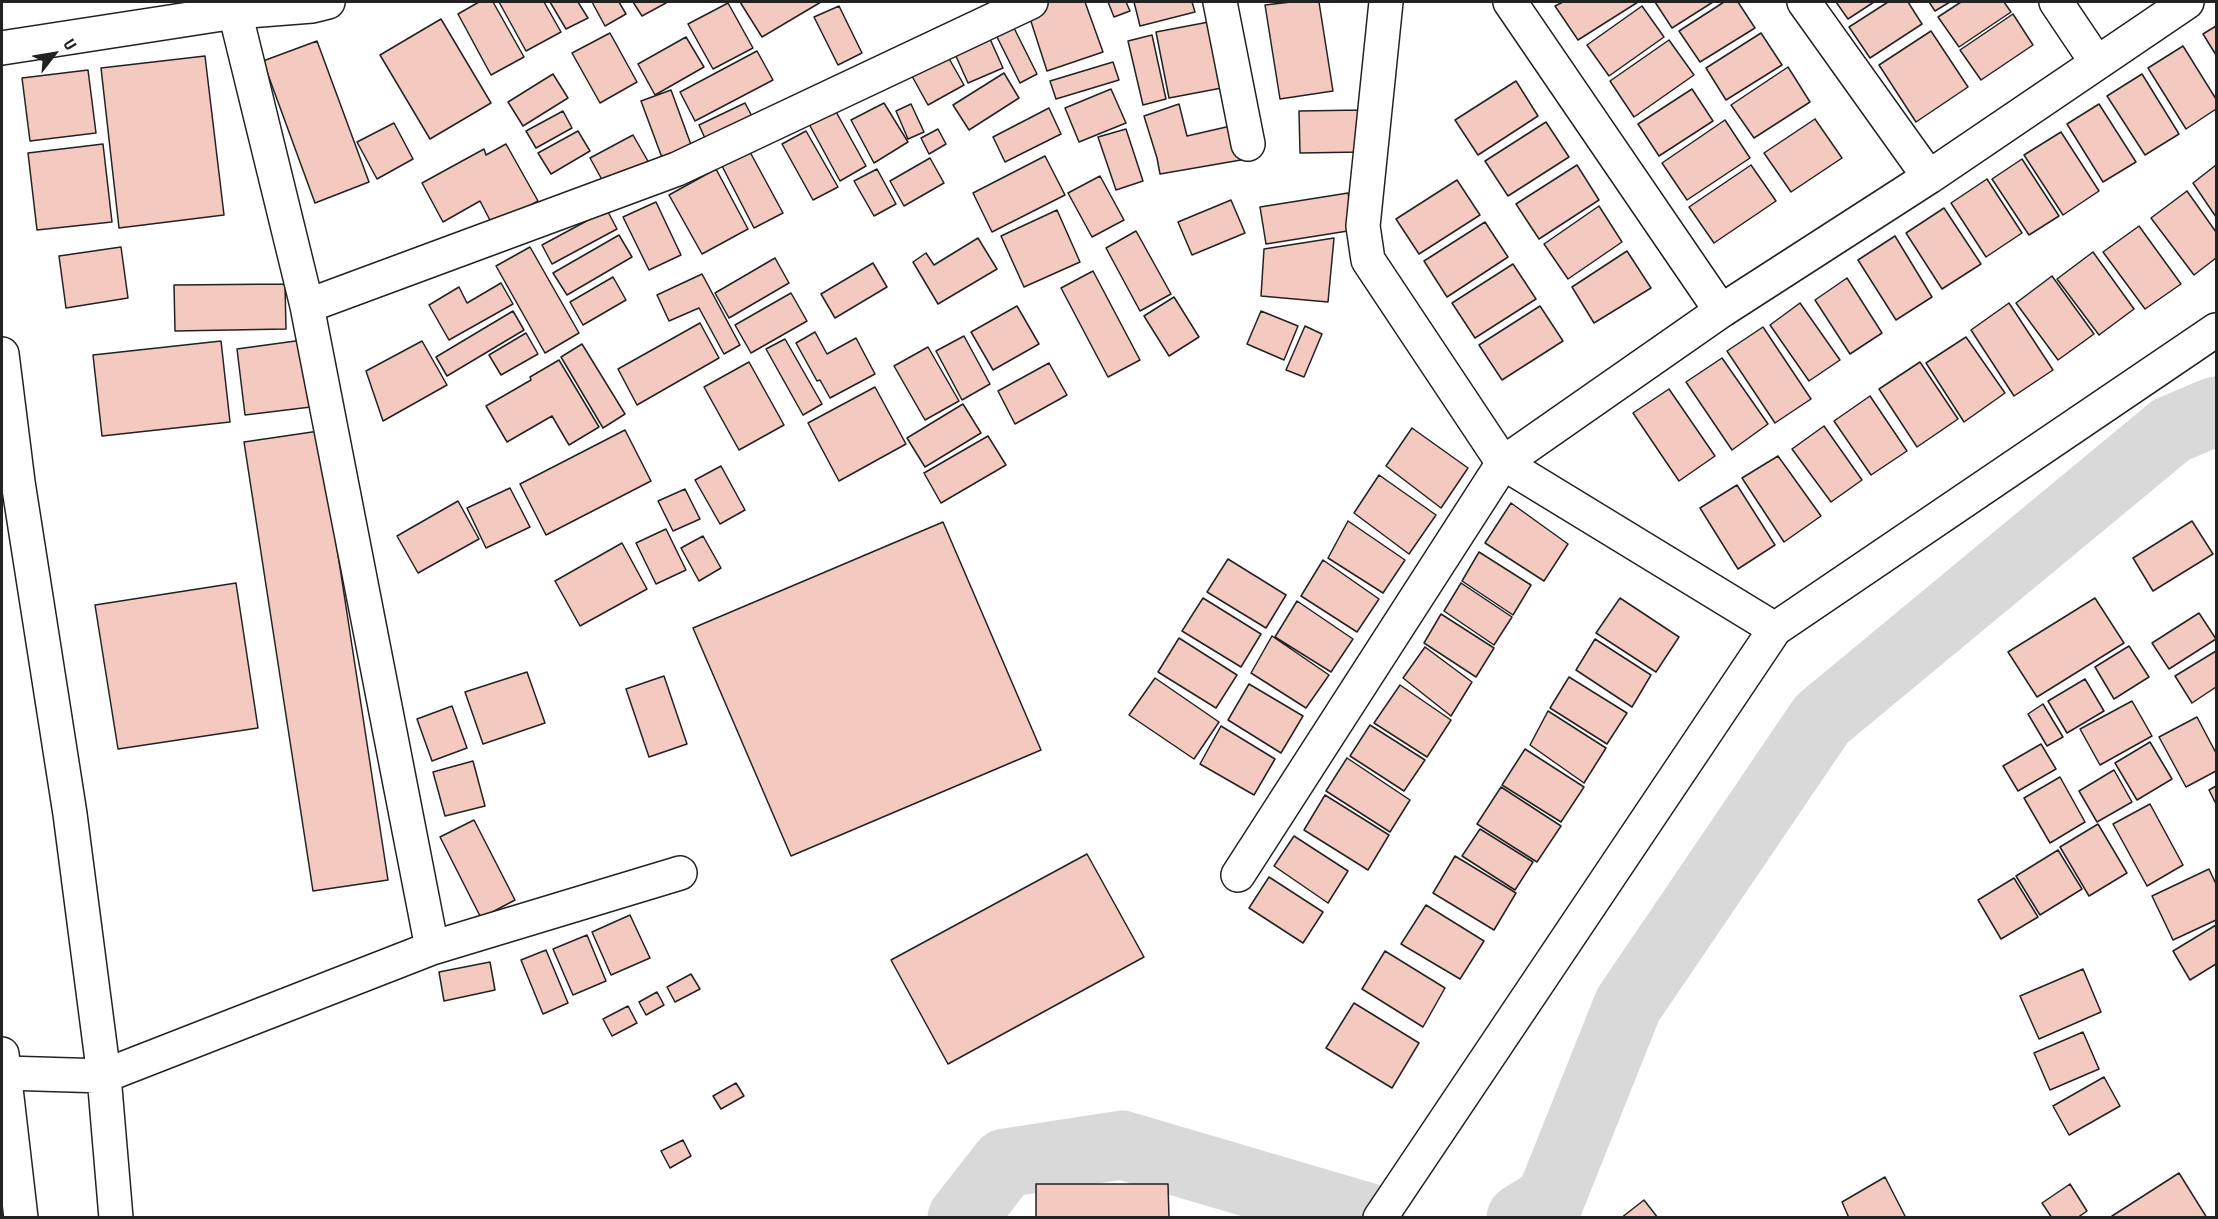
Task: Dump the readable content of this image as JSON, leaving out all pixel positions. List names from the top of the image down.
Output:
{
  "north": "top right"
}
